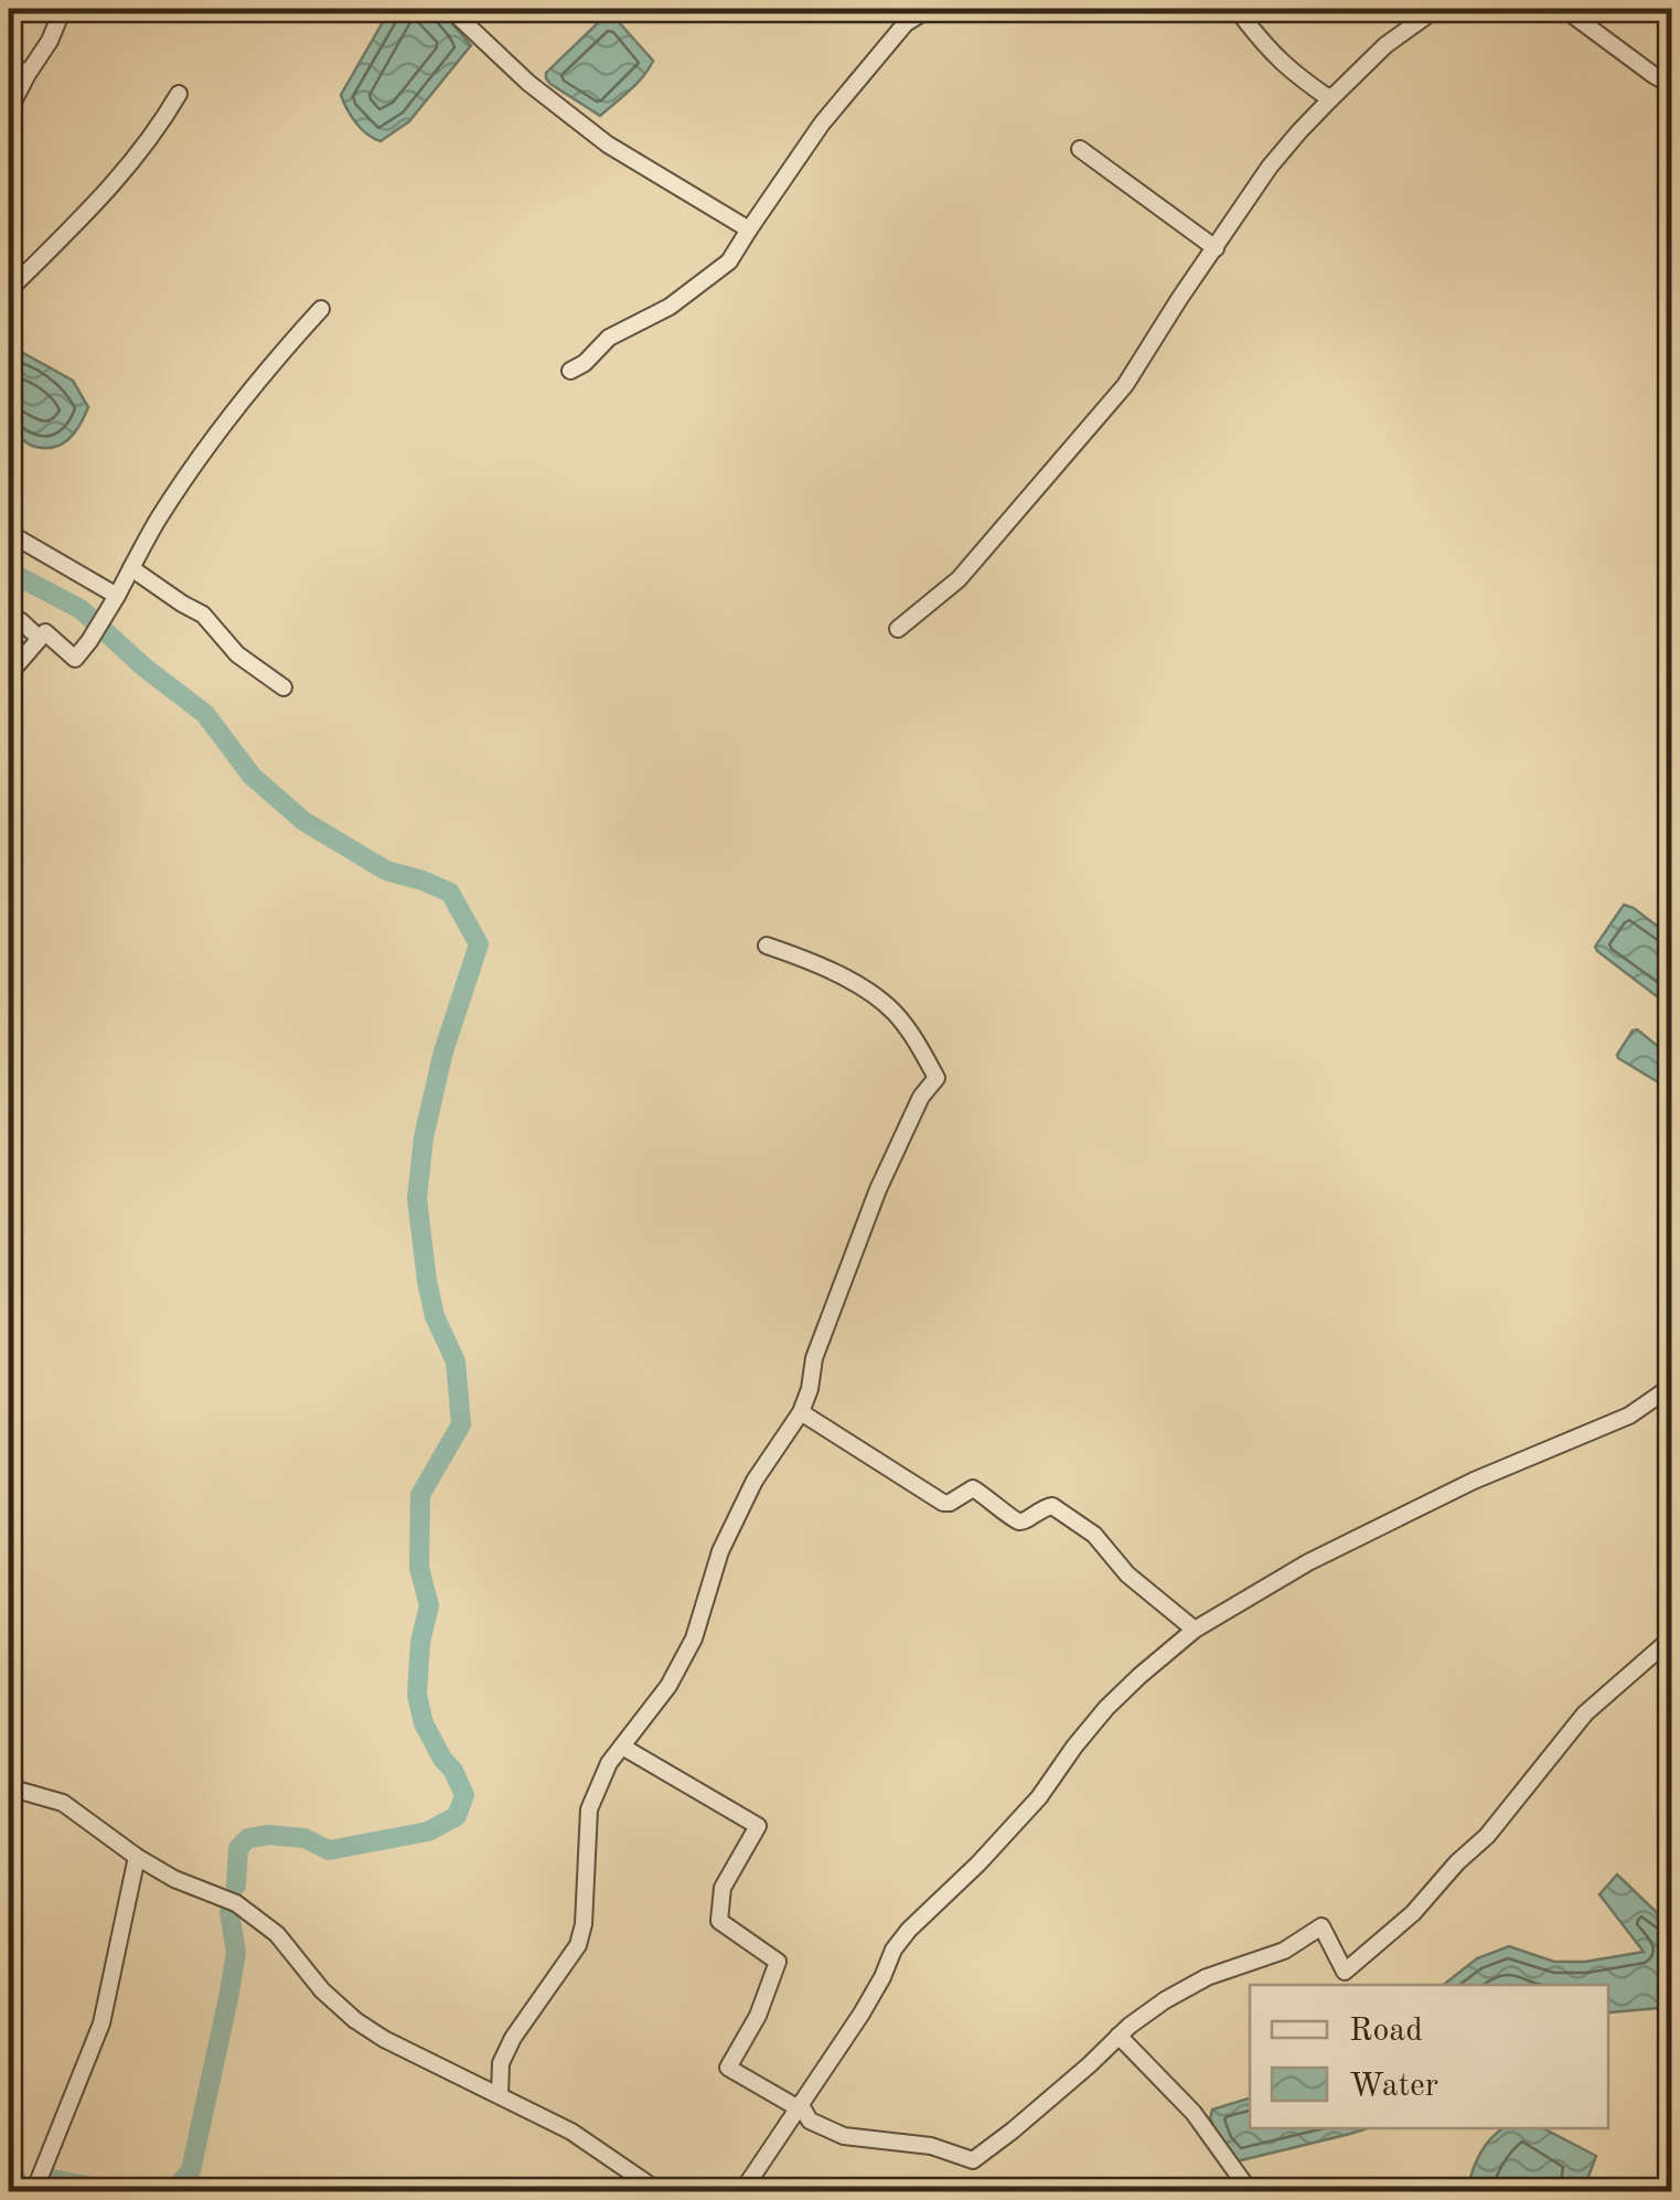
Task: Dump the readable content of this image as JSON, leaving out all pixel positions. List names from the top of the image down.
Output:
{
  "legend": ["Road", "Water"]
}
